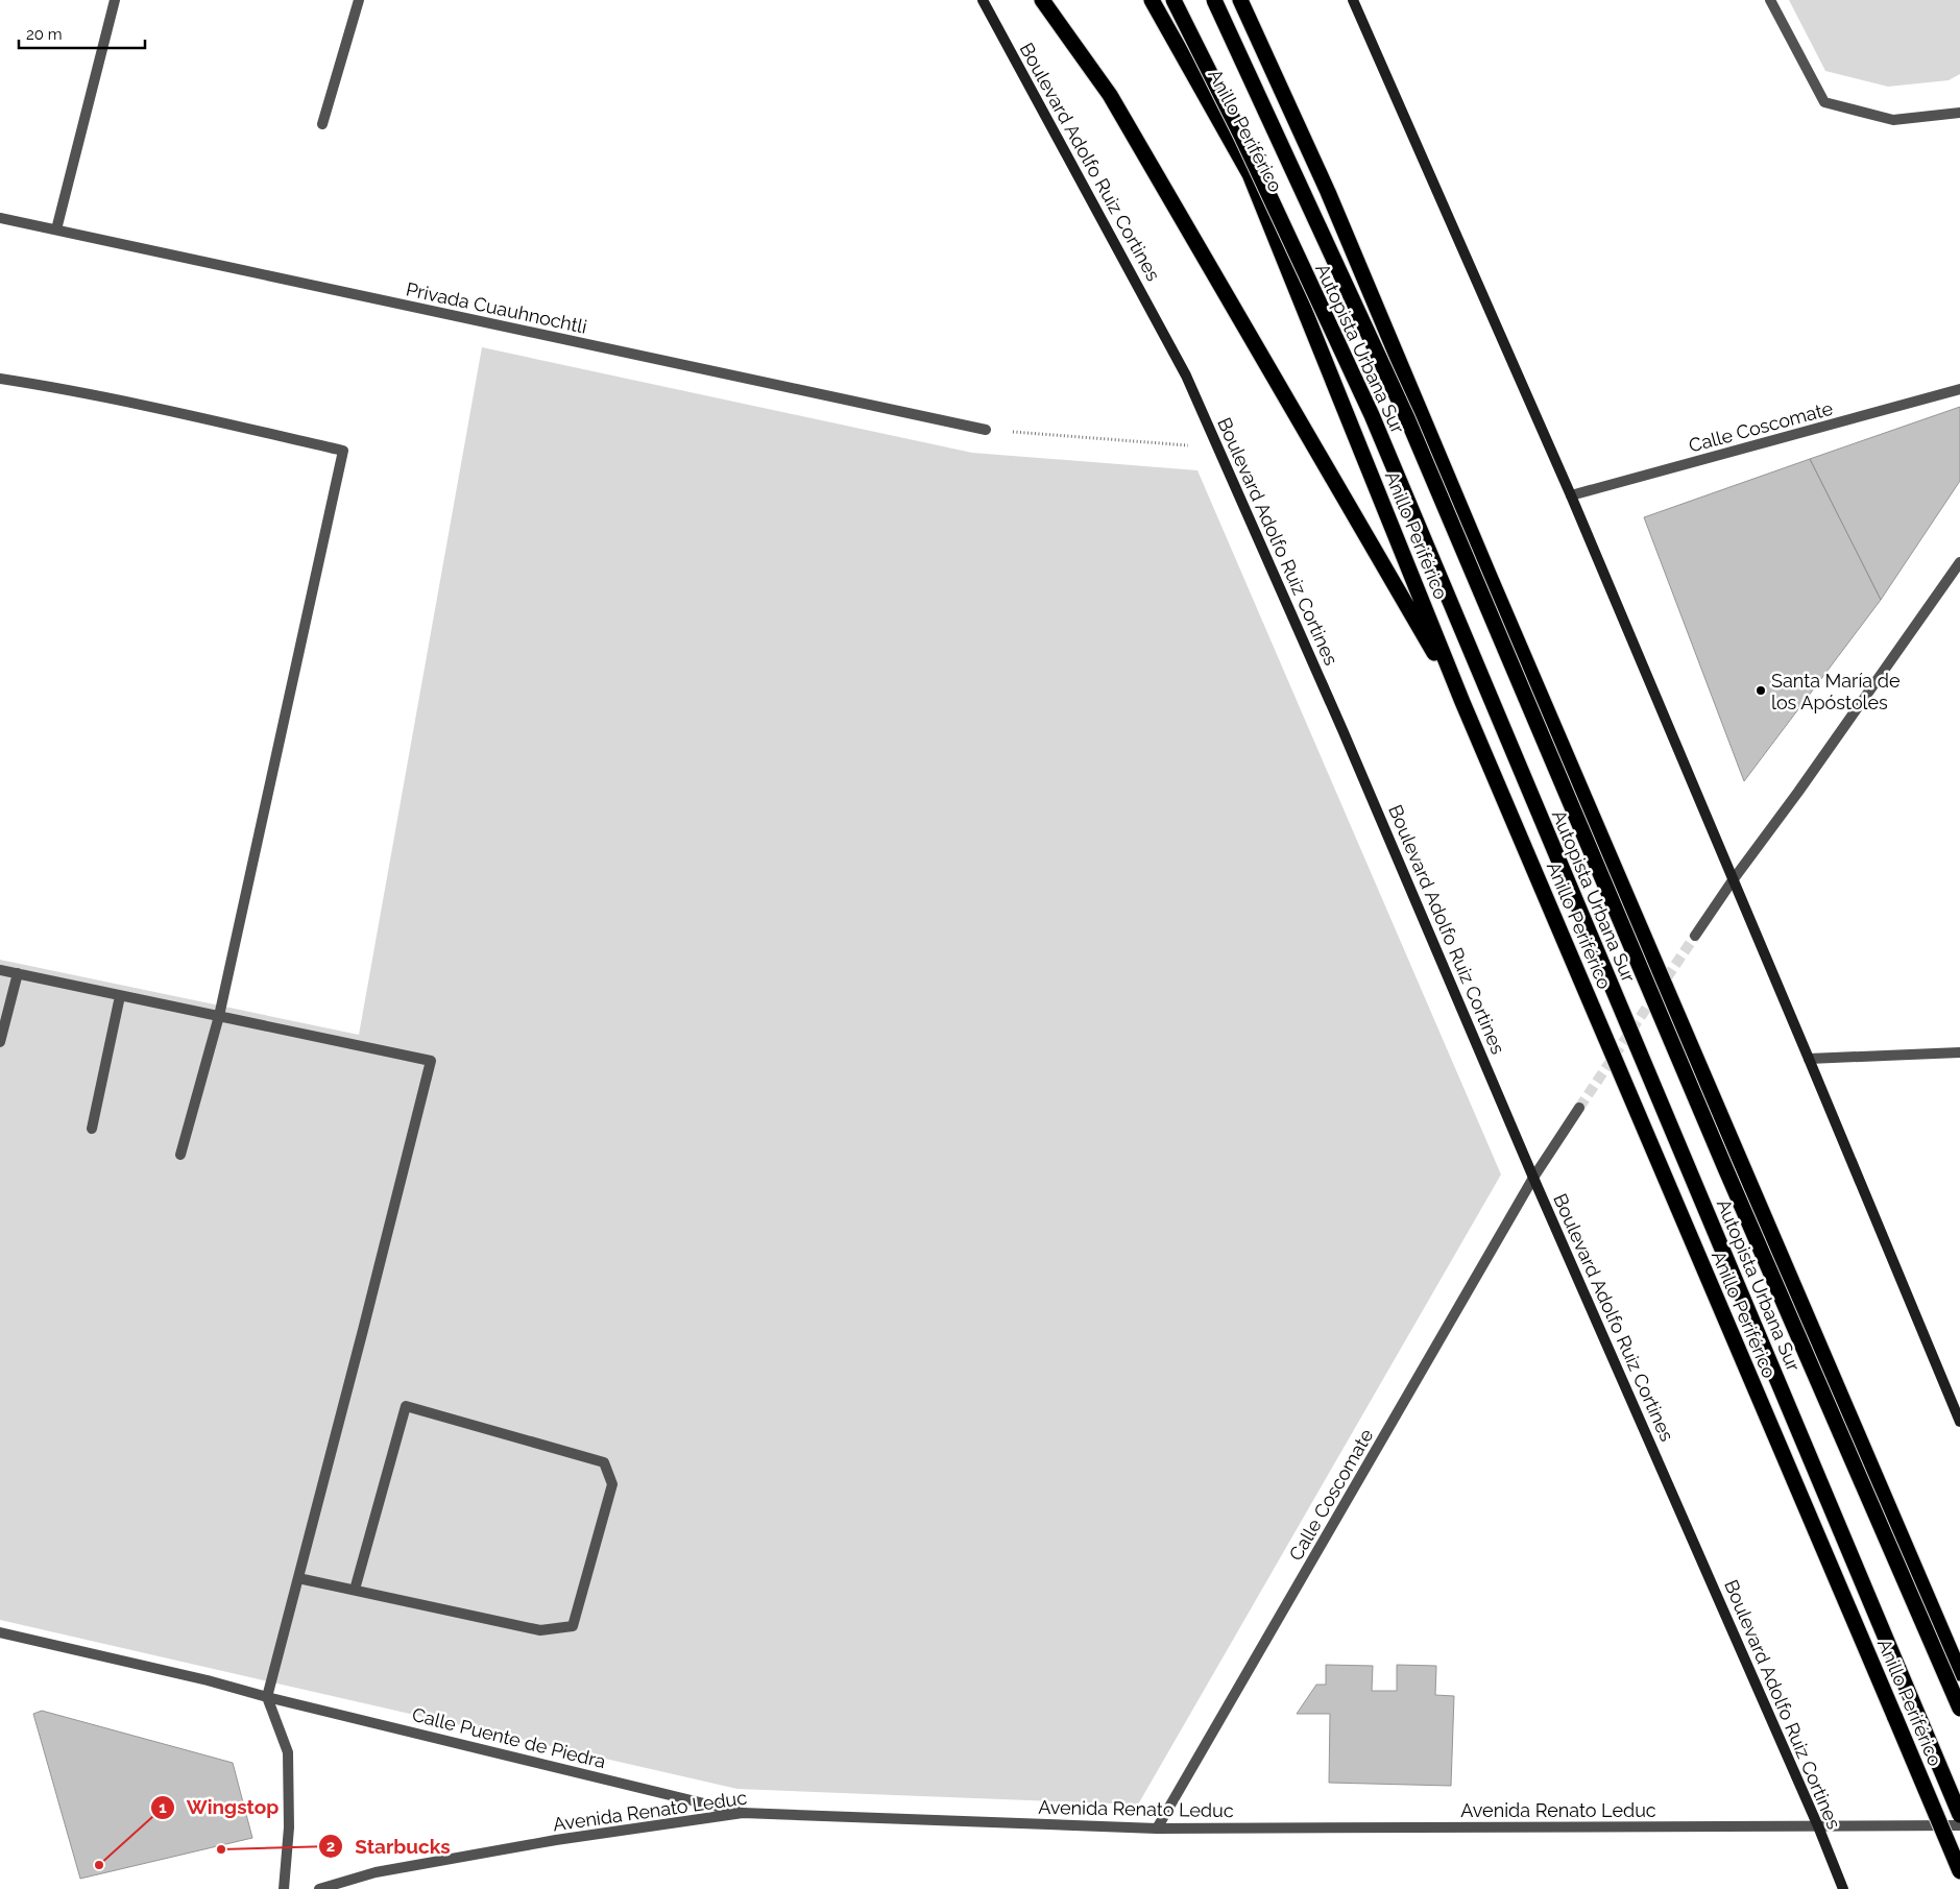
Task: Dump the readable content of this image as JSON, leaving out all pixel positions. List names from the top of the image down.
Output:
{
  "streets": {
    "highway": ["Anillo Periférico", "Autopista Urbana Sur"],
    "main road": ["Boulevard Adolfo Ruiz Cortines"],
    "street": [
      "Privada Cuauhnochtli",
      "Calle Coscomate",
      "Calle Puente de Piedra",
      "Avenida Renato Leduc"
    ]
  },
  "crossings": [
    ["Boulevard Adolfo Ruiz Cortines", "Calle Coscomate"],
    ["Boulevard Adolfo Ruiz Cortines", "Avenida Renato Leduc"],
    ["Calle Coscomate", "Avenida Renato Leduc"],
    ["Calle Puente de Piedra", "Avenida Renato Leduc"]
  ],
  "places": ["Santa María de los Apóstoles", "Starbucks", "Wingstop"],
  "scale_bar": "20 m"
}
